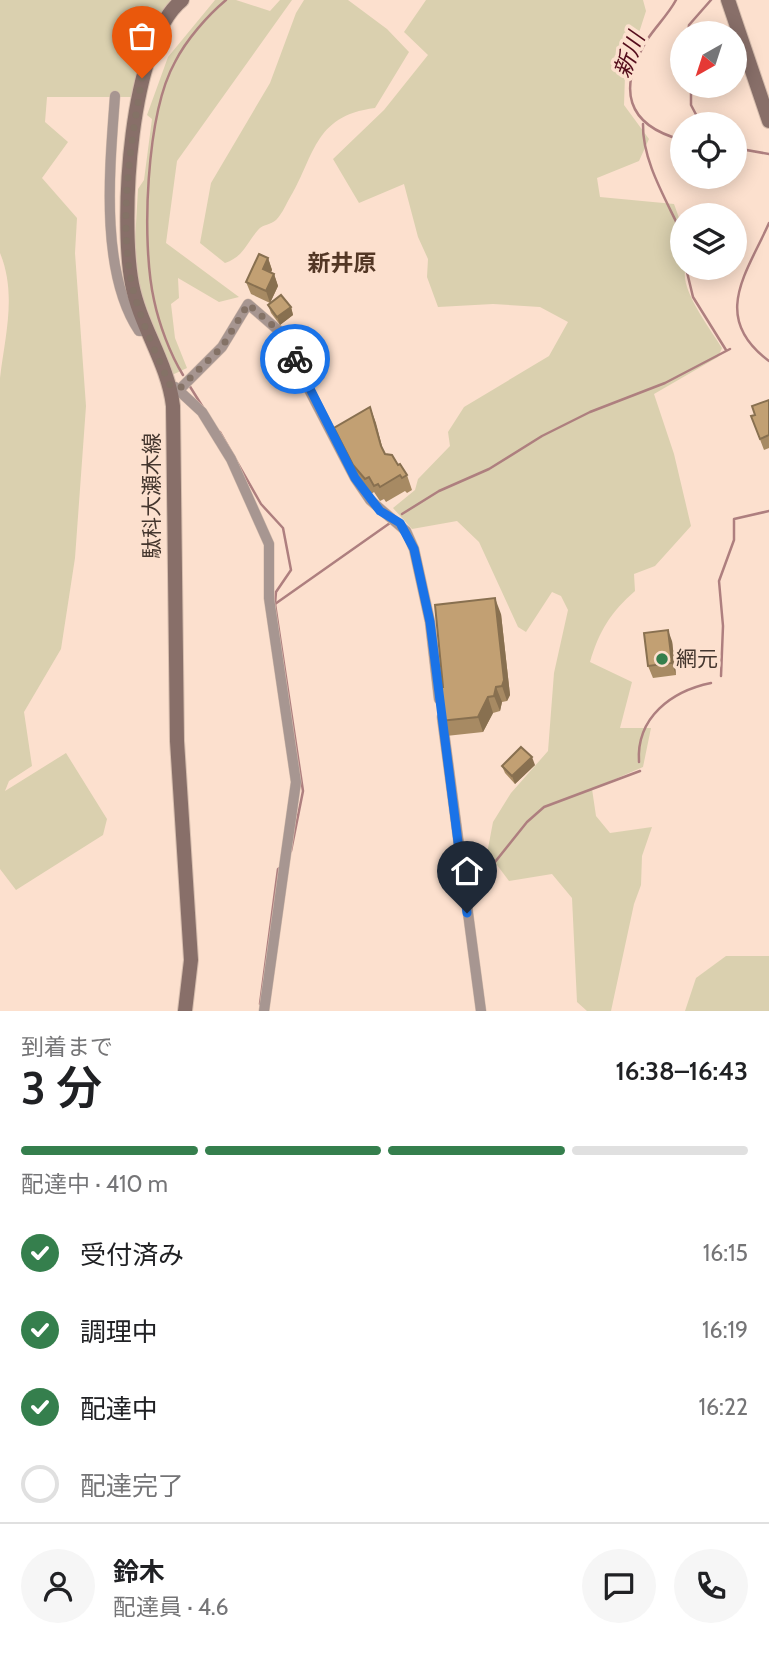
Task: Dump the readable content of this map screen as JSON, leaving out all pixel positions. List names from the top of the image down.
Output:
{
  "streets": {
    "main road": ["駄科大瀬木線"]
  },
  "districts": ["新井原"],
  "water": ["新川"],
  "places": ["網元"],
  "north": "bottom left",
  "page": {
    "heading": ["3 分", "到着まで", "16:38–16:43"],
    "panel": ["鈴木", "配達員 · 4.6"],
    "bar": "配達中 · 410 m",
    "list": [
      ["受付済み", "16:15"],
      ["調理中", "16:19"],
      ["配達中", "16:22"],
      "配達完了"
    ]
  }
}
